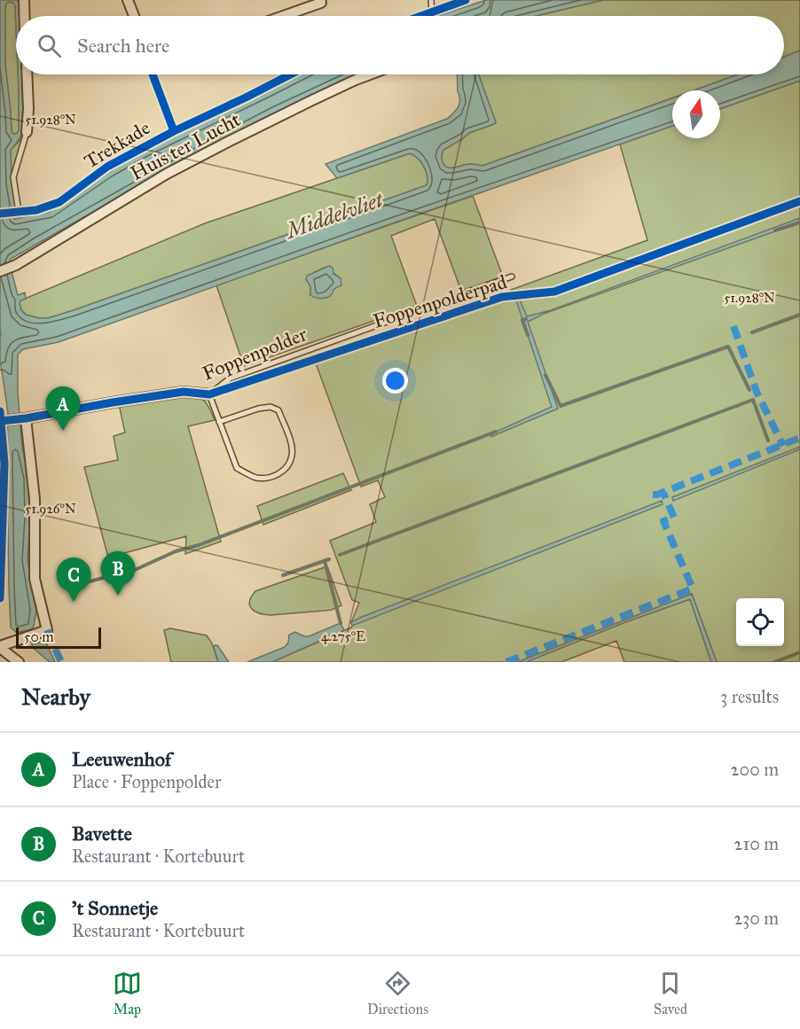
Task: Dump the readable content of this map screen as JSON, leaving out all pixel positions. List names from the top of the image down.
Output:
{
  "streets": {
    "street": ["Huis ter Lucht", "Foppenpolder"],
    "lane": ["Trekkade"],
    "cycle path": ["Foppenpolderpad"]
  },
  "water": ["Middelvliet"],
  "scale_bar": "50 m",
  "north": "top",
  "page": {
    "search": "Search here",
    "pins": ["A", "B", "C"],
    "scale": "50 m",
    "heading": ["Nearby", "3 results"],
    "list": [
      {
        "mark": "A",
        "name": "Leeuwenhof",
        "note": "Place · Foppenpolder",
        "value": "200 m"
      },
      {
        "mark": "B",
        "name": "Bavette",
        "note": "Restaurant · Kortebuurt",
        "value": "210 m"
      },
      {
        "mark": "C",
        "name": "'t Sonnetje",
        "note": "Restaurant · Kortebuurt",
        "value": "230 m"
      }
    ],
    "nav": ["Map", "Directions", "Saved"]
  },
  "coordinates": ["51.928°N", "51.926°N", "4.275°E"]
}
